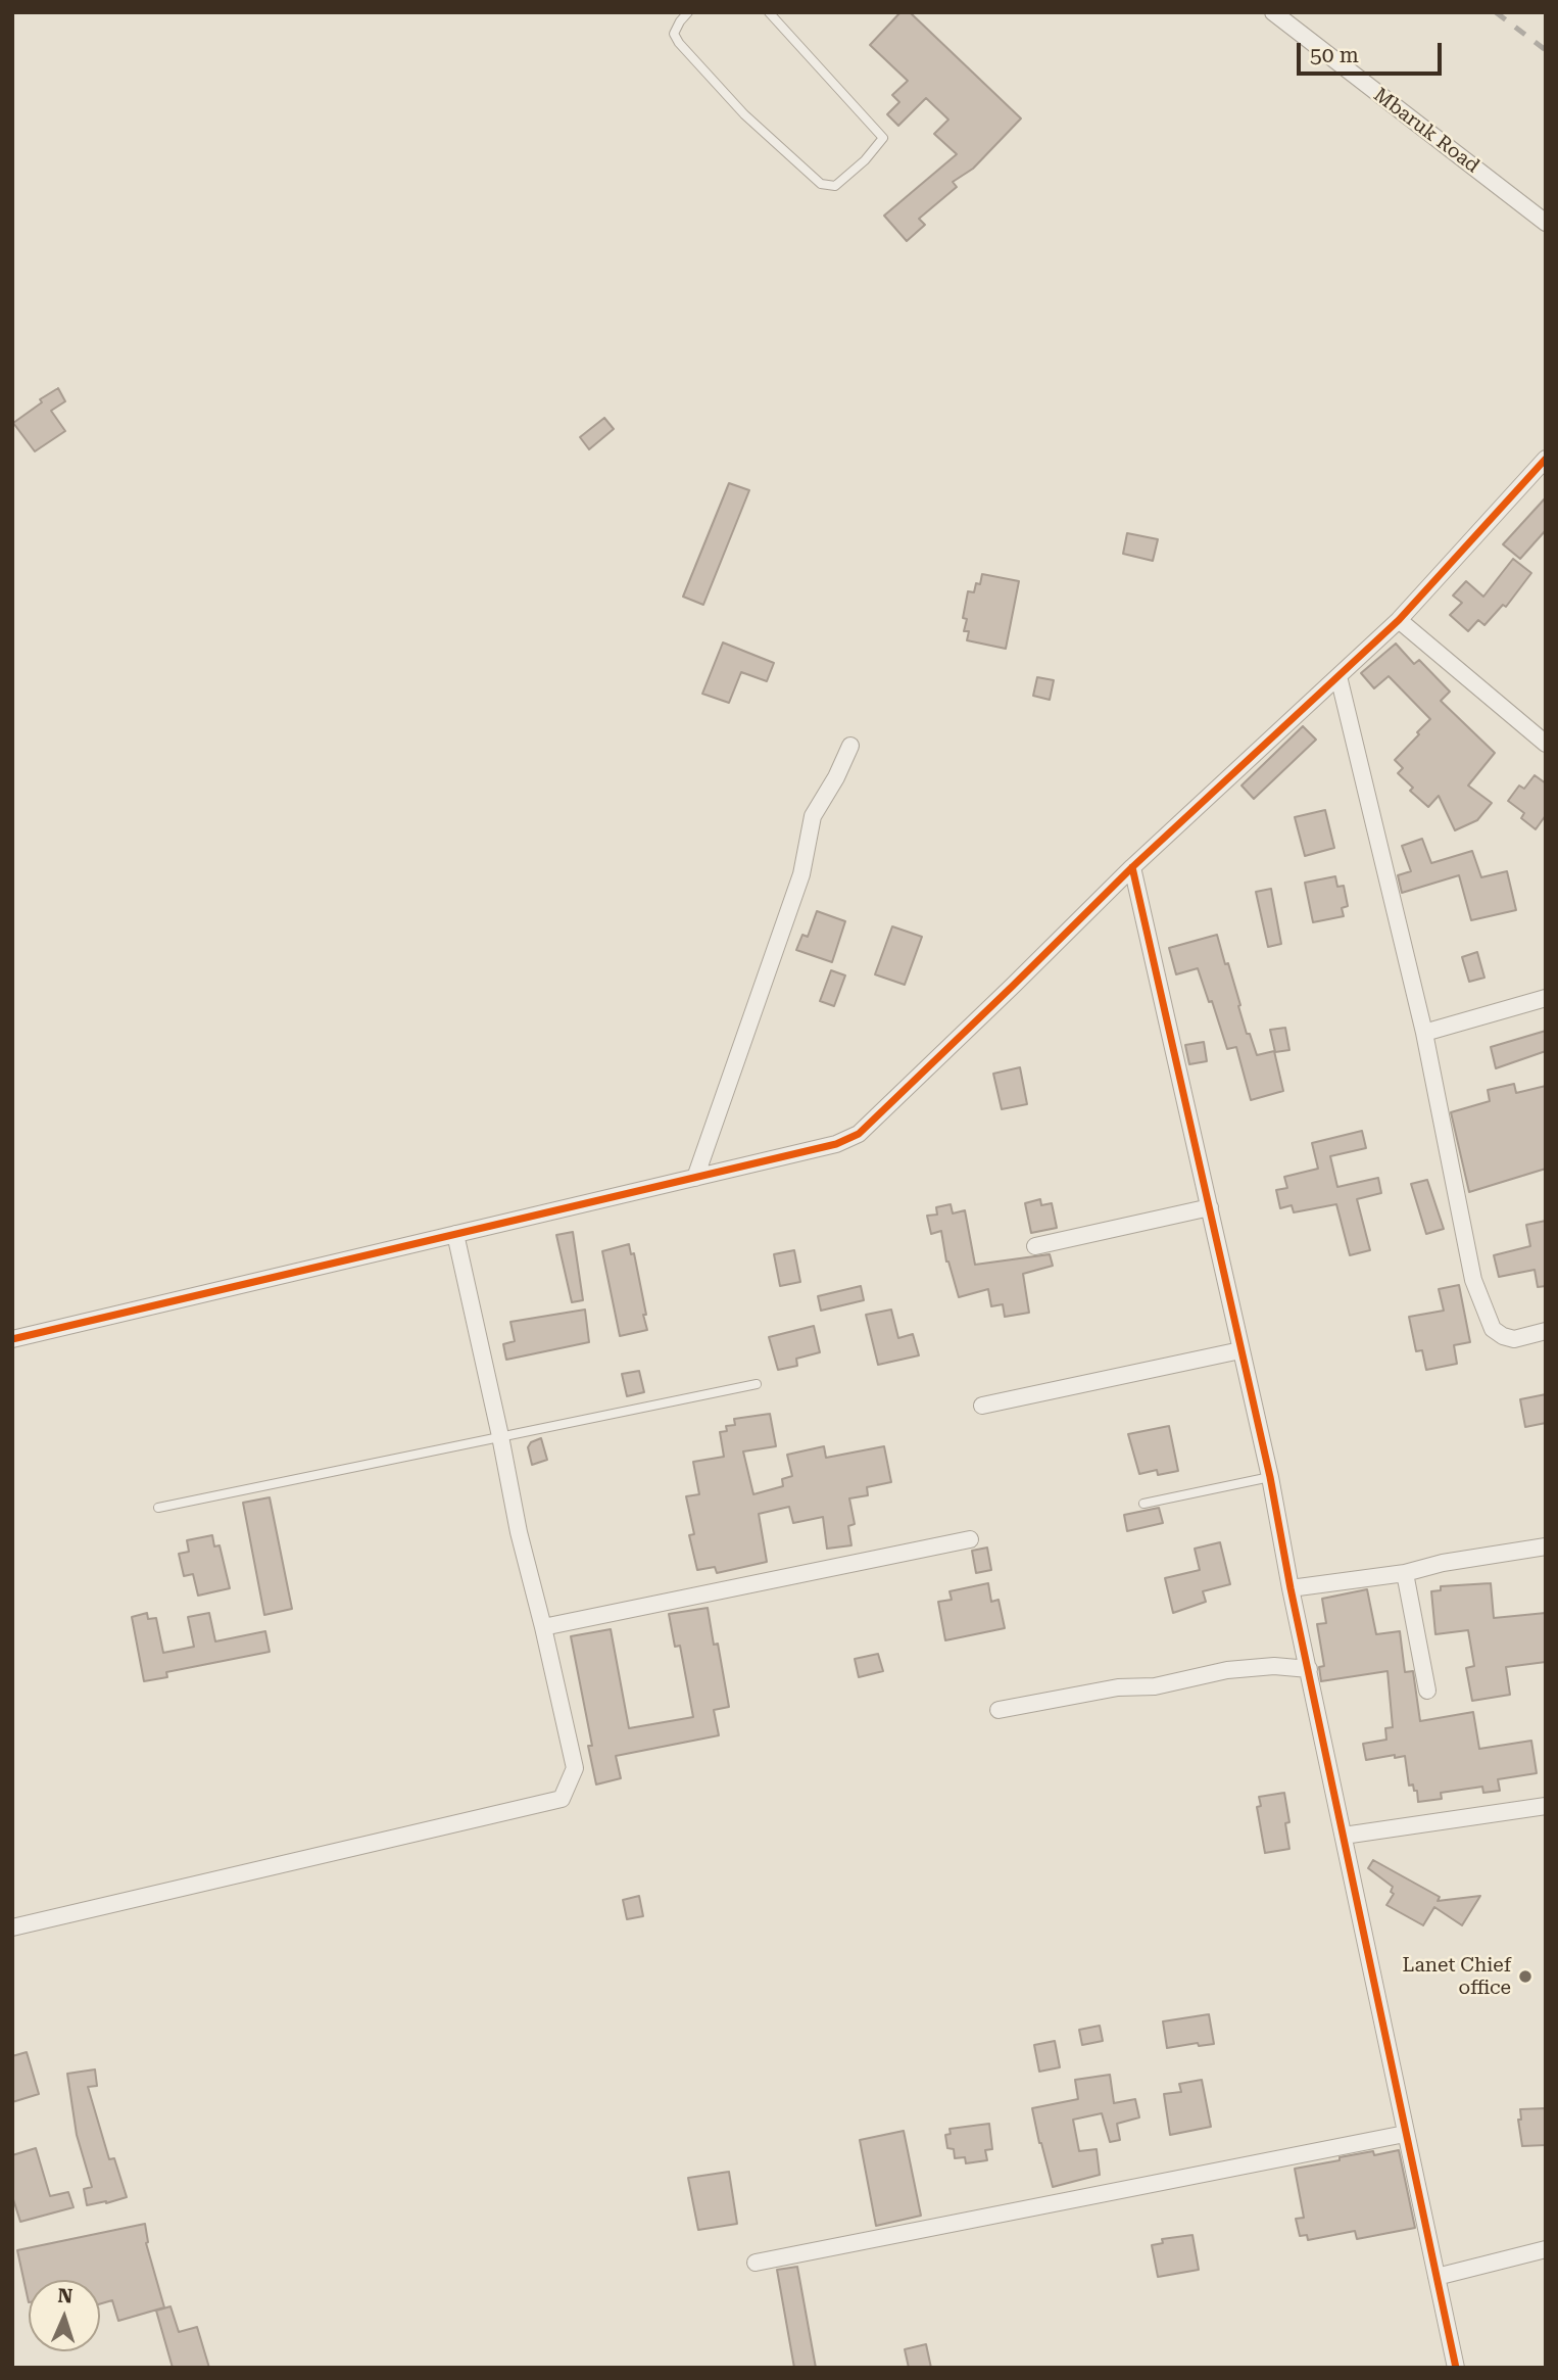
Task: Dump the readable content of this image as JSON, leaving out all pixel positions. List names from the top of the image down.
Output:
{
  "streets": {
    "street": ["Mbaruk Road"]
  },
  "places": ["Lanet Chief office"],
  "scale_bar": "50 m",
  "north": "top"
}
